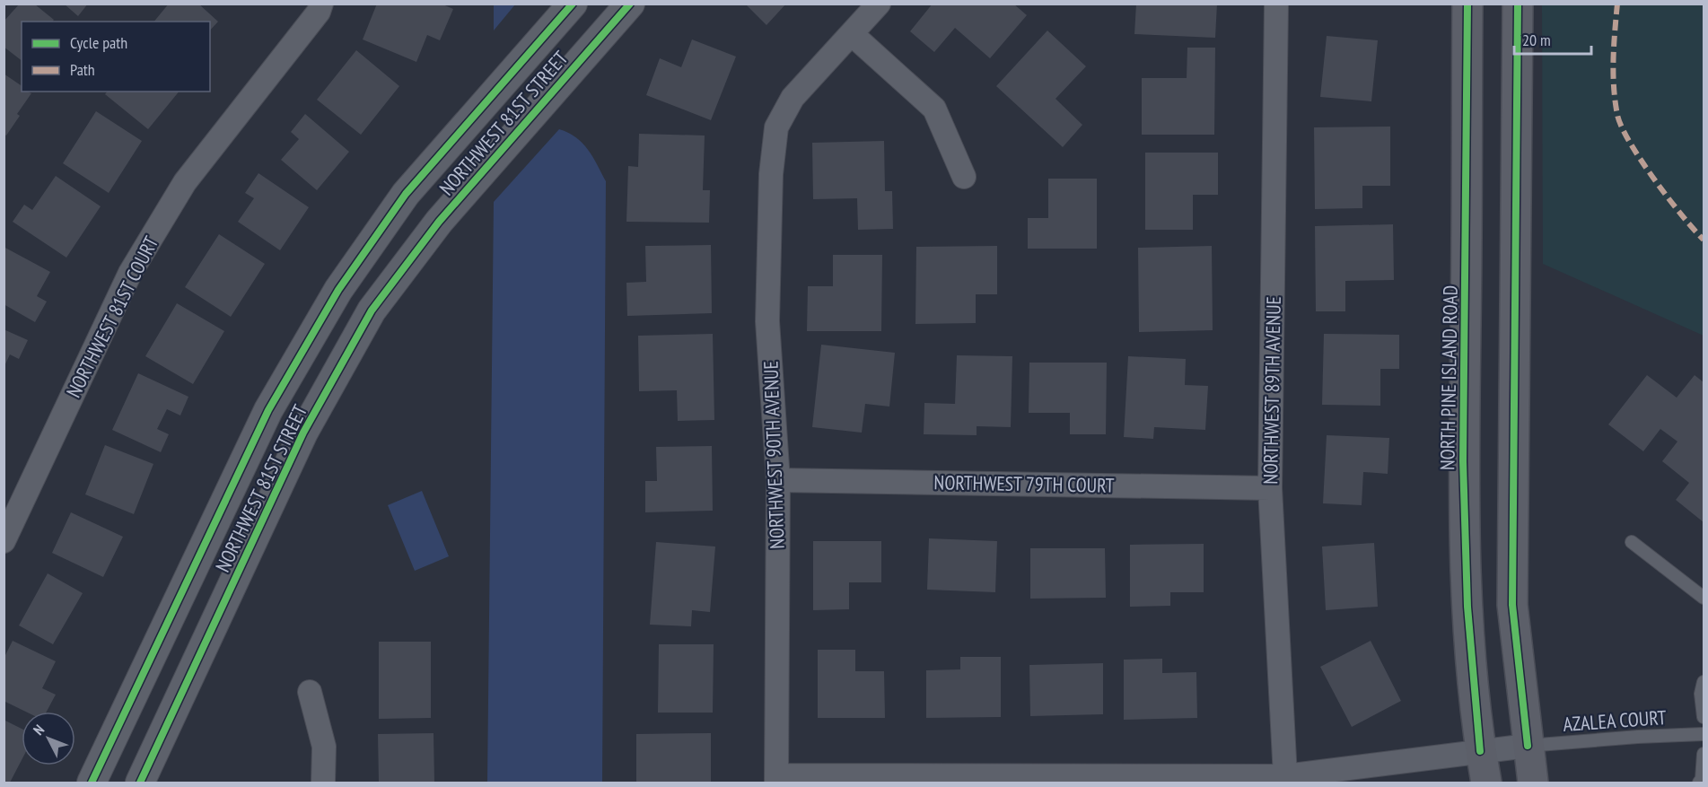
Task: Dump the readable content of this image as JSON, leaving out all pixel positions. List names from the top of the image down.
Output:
{
  "streets": {
    "main road": ["NORTH PINE ISLAND ROAD"],
    "street": [
      "NORTHWEST 81ST STREET",
      "NORTHWEST 81ST COURT",
      "NORTHWEST 89TH AVENUE",
      "NORTHWEST 90TH AVENUE",
      "NORTHWEST 79TH COURT"
    ],
    "lane": ["AZALEA COURT"]
  },
  "crossings": [
    ["NORTHWEST 89TH AVENUE", "NORTHWEST 79TH COURT"],
    ["NORTHWEST 90TH AVENUE", "NORTHWEST 79TH COURT"]
  ],
  "legend": ["Cycle path", "Path"],
  "scale_bar": "20 m",
  "north": "top left"
}
